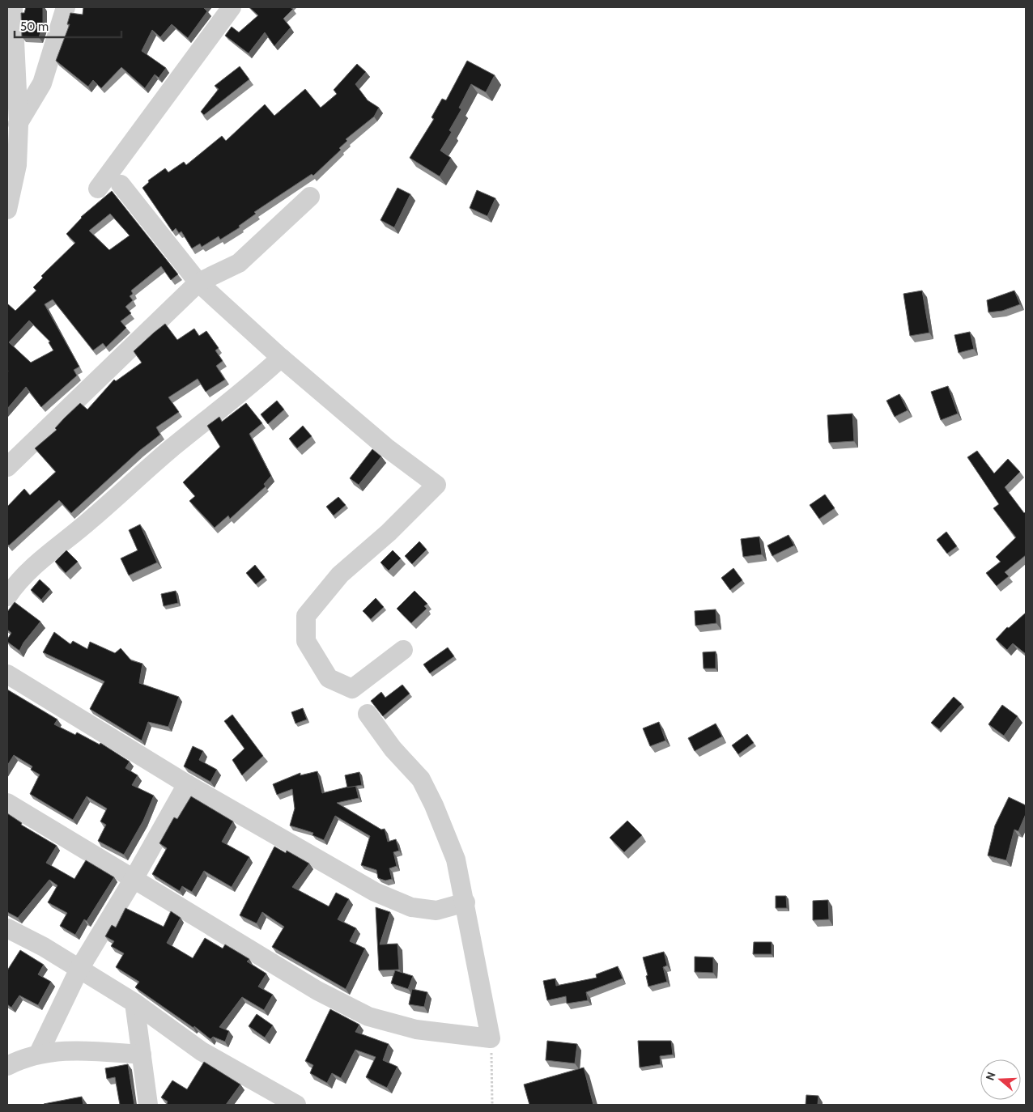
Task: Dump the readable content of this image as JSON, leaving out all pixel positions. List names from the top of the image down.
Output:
{
  "scale_bar": "50 m",
  "north": "left"
}
